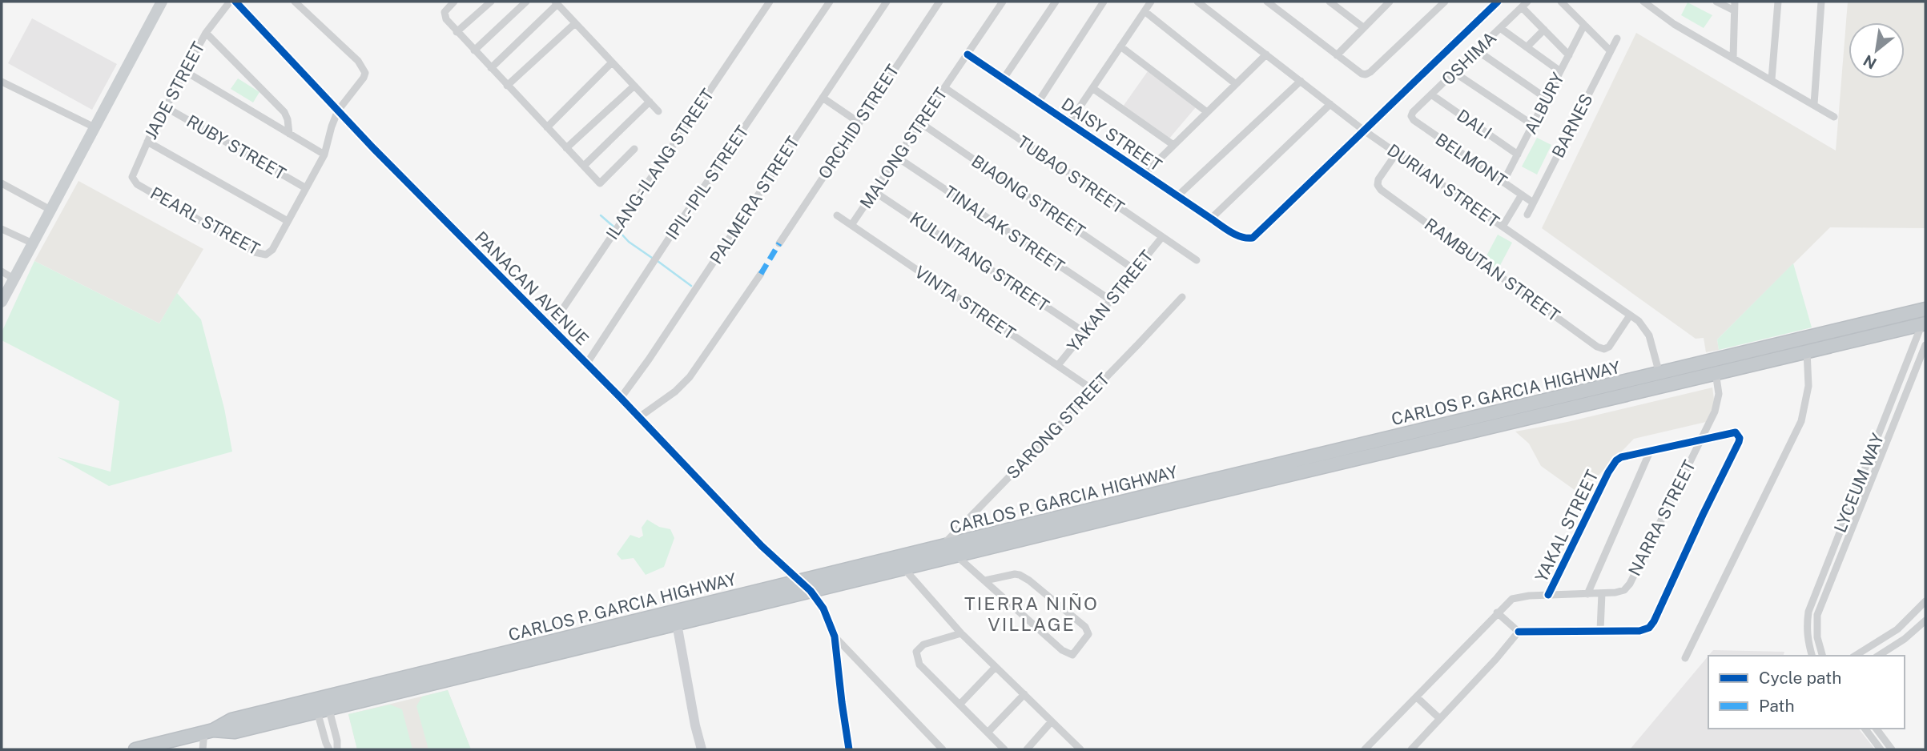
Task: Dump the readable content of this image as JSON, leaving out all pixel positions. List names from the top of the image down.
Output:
{
  "streets": {
    "highway": ["CARLOS P. GARCIA HIGHWAY"],
    "street": [
      "OSHIMA",
      "JADE STREET",
      "ALBURY",
      "ORCHID STREET",
      "DALI",
      "BARNES",
      "DAISY STREET",
      "RUBY STREET",
      "MALONG STREET",
      "BELMONT",
      "ILANG-ILANG STREET",
      "TUBAO STREET",
      "IPIL-IPIL STREET",
      "DURIAN STREET",
      "BIAONG STREET",
      "PALMERA STREET",
      "PEARL STREET",
      "TINALAK STREET",
      "KULINTANG STREET",
      "RAMBUTAN STREET",
      "PANACAN AVENUE",
      "YAKAN STREET",
      "VINTA STREET",
      "SARONG STREET",
      "LYCEUM WAY",
      "NARRA STREET",
      "YAKAL STREET"
    ]
  },
  "crossings": [
    ["OSHIMA", "DALI"],
    ["OSHIMA", "BELMONT"],
    ["JADE STREET", "RUBY STREET"],
    ["JADE STREET", "PEARL STREET"],
    ["ALBURY", "DALI"],
    ["ALBURY", "BELMONT"],
    ["BARNES", "BELMONT"],
    ["DAISY STREET", "MALONG STREET"],
    ["DAISY STREET", "DURIAN STREET"],
    ["MALONG STREET", "TUBAO STREET"],
    ["MALONG STREET", "BIAONG STREET"],
    ["MALONG STREET", "TINALAK STREET"],
    ["MALONG STREET", "KULINTANG STREET"],
    ["MALONG STREET", "VINTA STREET"],
    ["ILANG-ILANG STREET", "PANACAN AVENUE"],
    ["TUBAO STREET", "YAKAN STREET"],
    ["IPIL-IPIL STREET", "PANACAN AVENUE"],
    ["DURIAN STREET", "RAMBUTAN STREET"],
    ["DURIAN STREET", "CARLOS P. GARCIA HIGHWAY"],
    ["BIAONG STREET", "YAKAN STREET"],
    ["PALMERA STREET", "PANACAN AVENUE"],
    ["TINALAK STREET", "YAKAN STREET"],
    ["KULINTANG STREET", "YAKAN STREET"],
    ["PANACAN AVENUE", "CARLOS P. GARCIA HIGHWAY"],
    ["YAKAN STREET", "VINTA STREET"],
    ["VINTA STREET", "SARONG STREET"],
    ["CARLOS P. GARCIA HIGHWAY", "SARONG STREET"],
    ["CARLOS P. GARCIA HIGHWAY", "LYCEUM WAY"],
    ["CARLOS P. GARCIA HIGHWAY", "NARRA STREET"],
    ["NARRA STREET", "YAKAL STREET"]
  ],
  "districts": ["TIERRA NIÑO VILLAGE"],
  "legend": ["Cycle path", "Path"],
  "north": "bottom left"
}
